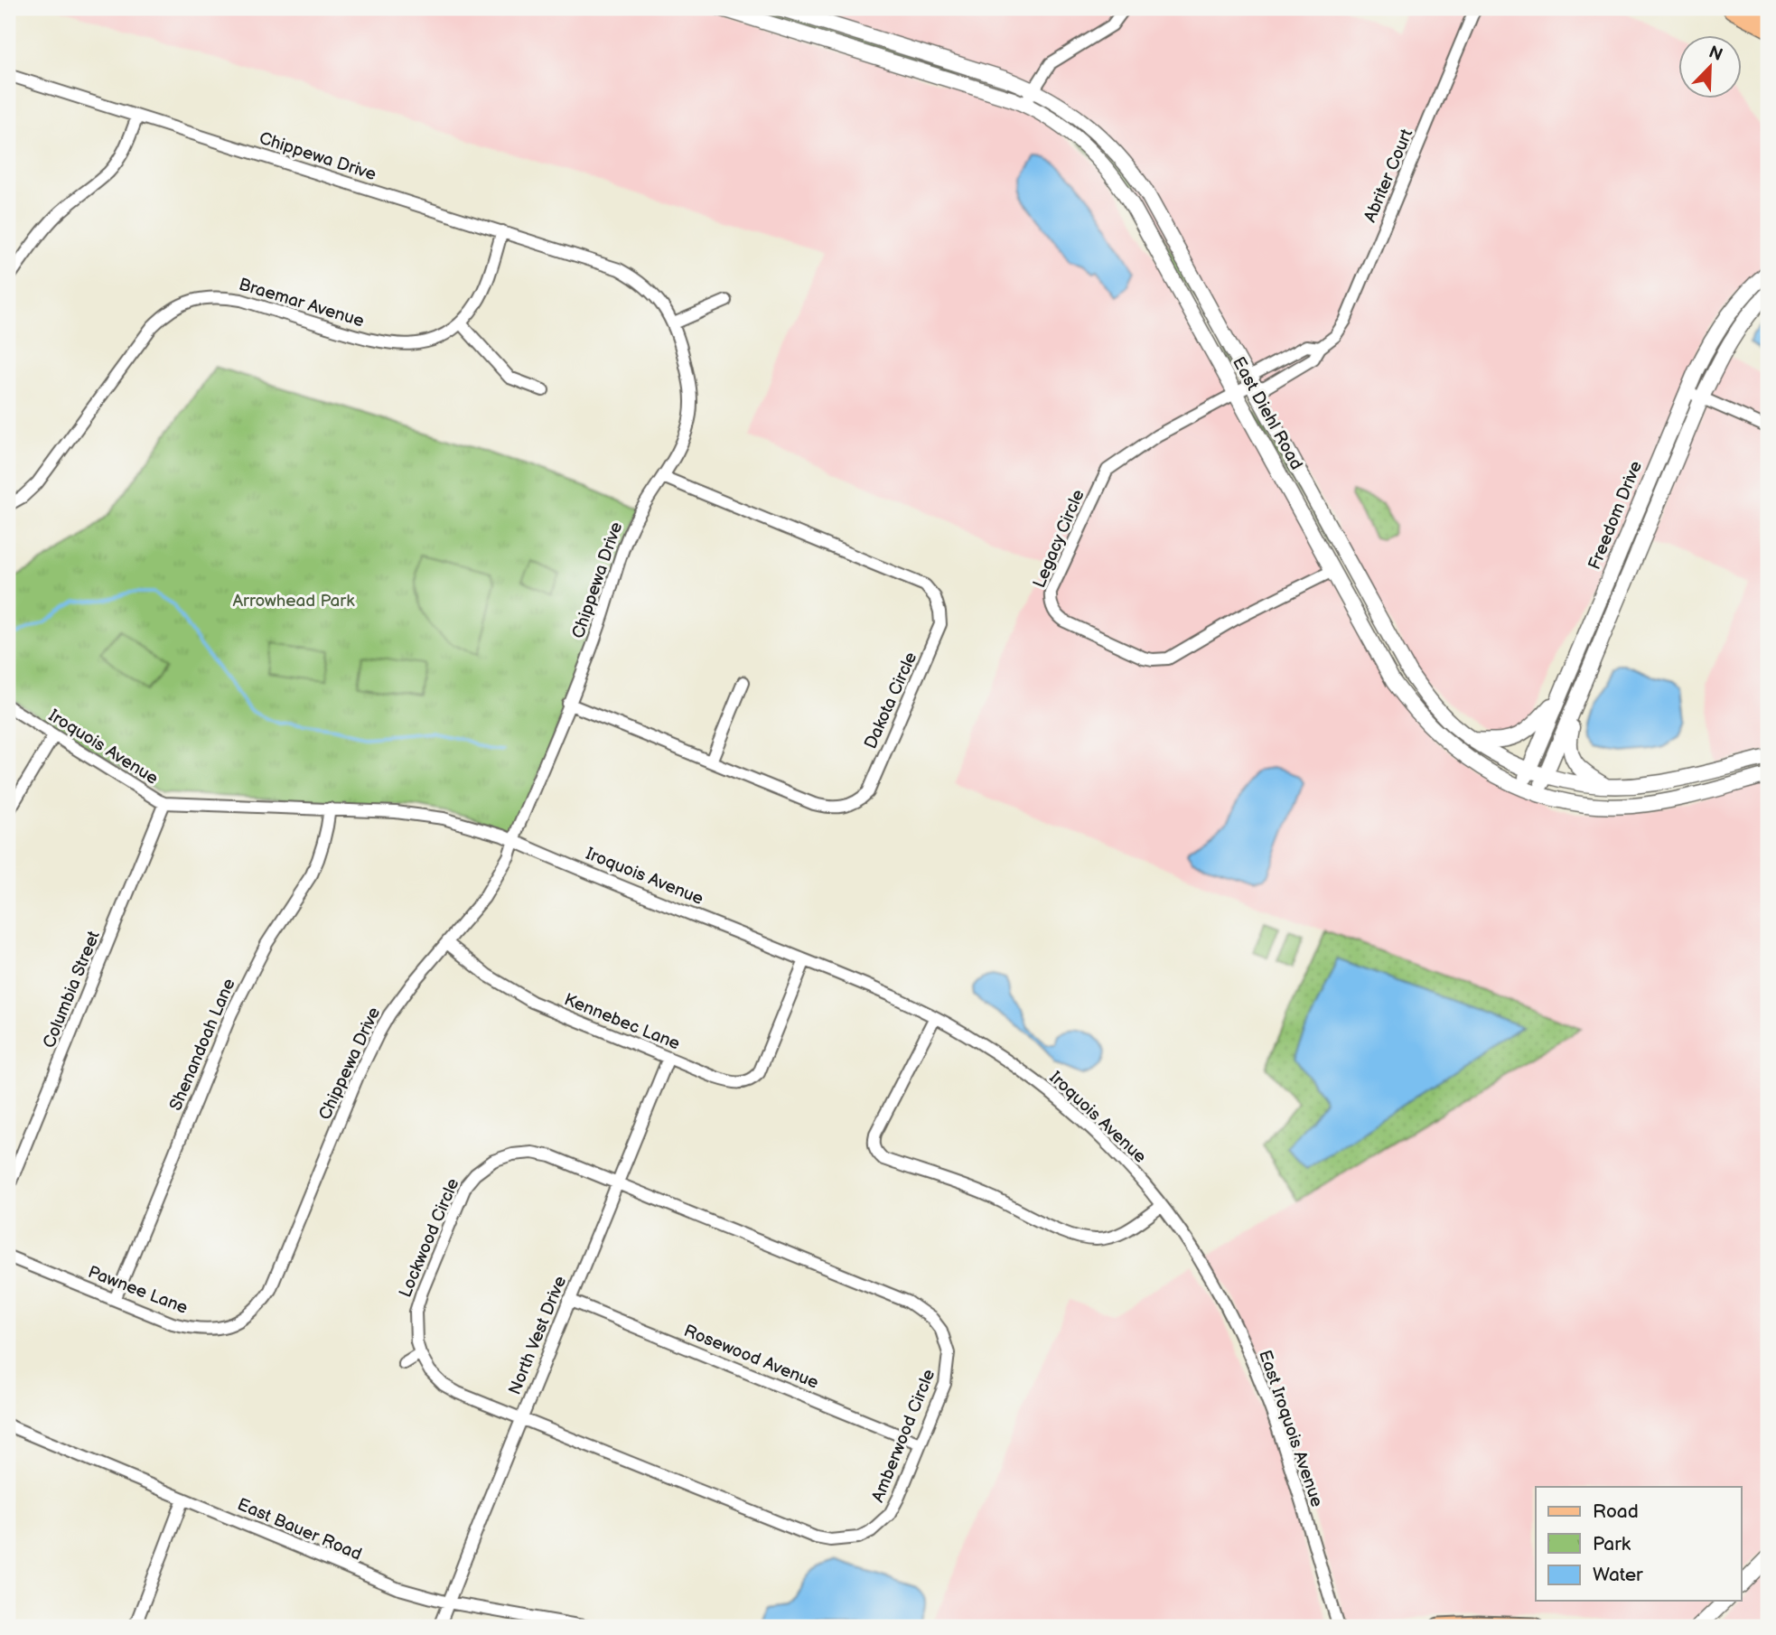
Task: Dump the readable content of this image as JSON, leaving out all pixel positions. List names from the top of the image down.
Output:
{
  "streets": {
    "street": [
      "Chippewa Drive",
      "Abriter Court",
      "Braemar Avenue",
      "East Diehl Road",
      "Freedom Drive",
      "Legacy Circle",
      "Dakota Circle",
      "Iroquois Avenue",
      "Columbia Street",
      "Kennebec Lane",
      "Shenandoah Lane",
      "Lockwood Circle",
      "Pawnee Lane",
      "North Vest Drive",
      "Rosewood Avenue",
      "East Iroquois Avenue",
      "Amberwood Circle",
      "East Bauer Road"
    ]
  },
  "crossings": [
    ["Chippewa Drive", "Braemar Avenue"],
    ["Chippewa Drive", "Dakota Circle"],
    ["Chippewa Drive", "Iroquois Avenue"],
    ["Chippewa Drive", "Kennebec Lane"],
    ["Chippewa Drive", "Pawnee Lane"],
    ["Abriter Court", "East Diehl Road"],
    ["Abriter Court", "Legacy Circle"],
    ["East Diehl Road", "Freedom Drive"],
    ["East Diehl Road", "Legacy Circle"],
    ["Iroquois Avenue", "Columbia Street"],
    ["Iroquois Avenue", "Kennebec Lane"],
    ["Iroquois Avenue", "Shenandoah Lane"],
    ["Iroquois Avenue", "East Iroquois Avenue"],
    ["Kennebec Lane", "North Vest Drive"],
    ["Shenandoah Lane", "Pawnee Lane"],
    ["Lockwood Circle", "North Vest Drive"],
    ["Lockwood Circle", "Amberwood Circle"],
    ["North Vest Drive", "Rosewood Avenue"],
    ["North Vest Drive", "Amberwood Circle"],
    ["North Vest Drive", "East Bauer Road"],
    ["Rosewood Avenue", "Amberwood Circle"]
  ],
  "parks": ["Arrowhead Park"],
  "legend": ["Road", "Park", "Water"],
  "north": "top right"
}
